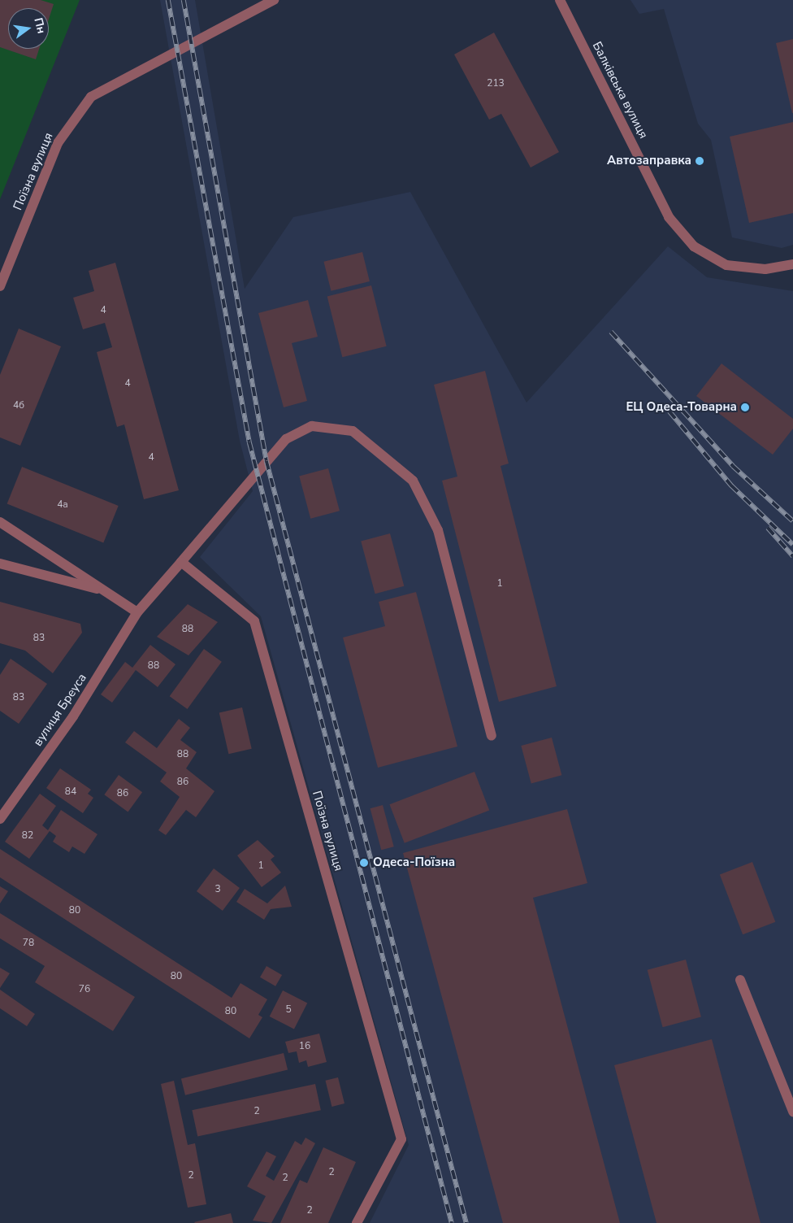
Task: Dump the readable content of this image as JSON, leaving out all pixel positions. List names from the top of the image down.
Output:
{
  "streets": {
    "street": ["Балківська вулиця", "Поїзна вулиця", "вулиця Бреуса"]
  },
  "crossings": [
    ["Поїзна вулиця", "вулиця Бреуса"]
  ],
  "places": ["Автозаправка", "ЕЦ Одеса-Товарна", "Одеса-Поїзна"],
  "house_numbers": [
    "213",
    "4",
    "4",
    "4б",
    "4",
    "4а",
    "1",
    "88",
    "83",
    "88",
    "83",
    "88",
    "86",
    "84",
    "86",
    "82",
    "1",
    "3",
    "80",
    "78",
    "80",
    "76",
    "5",
    "80",
    "16",
    "2",
    "2",
    "2",
    "2",
    "2"
  ],
  "north": "right"
}
